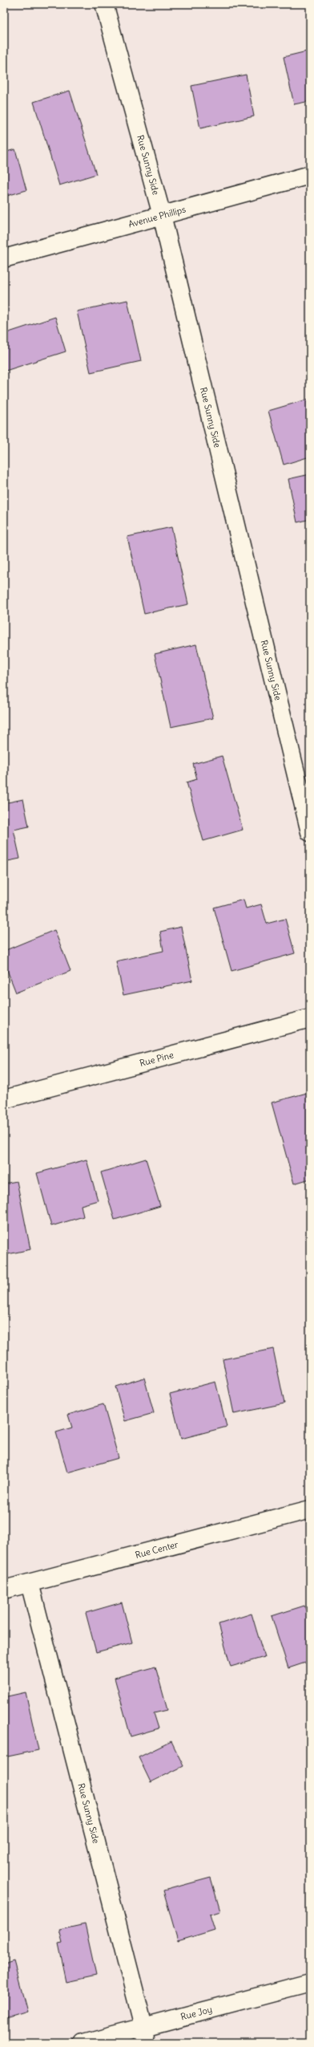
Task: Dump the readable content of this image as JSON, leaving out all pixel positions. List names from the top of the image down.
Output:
{
  "streets": {
    "street": [
      "Rue Sunny Side",
      "Avenue Phillips",
      "Rue Pine",
      "Rue Center",
      "Rue Joy"
    ]
  },
  "crossings": [
    ["Rue Sunny Side", "Avenue Phillips"],
    ["Rue Sunny Side", "Rue Center"],
    ["Rue Sunny Side", "Rue Joy"]
  ]
}
